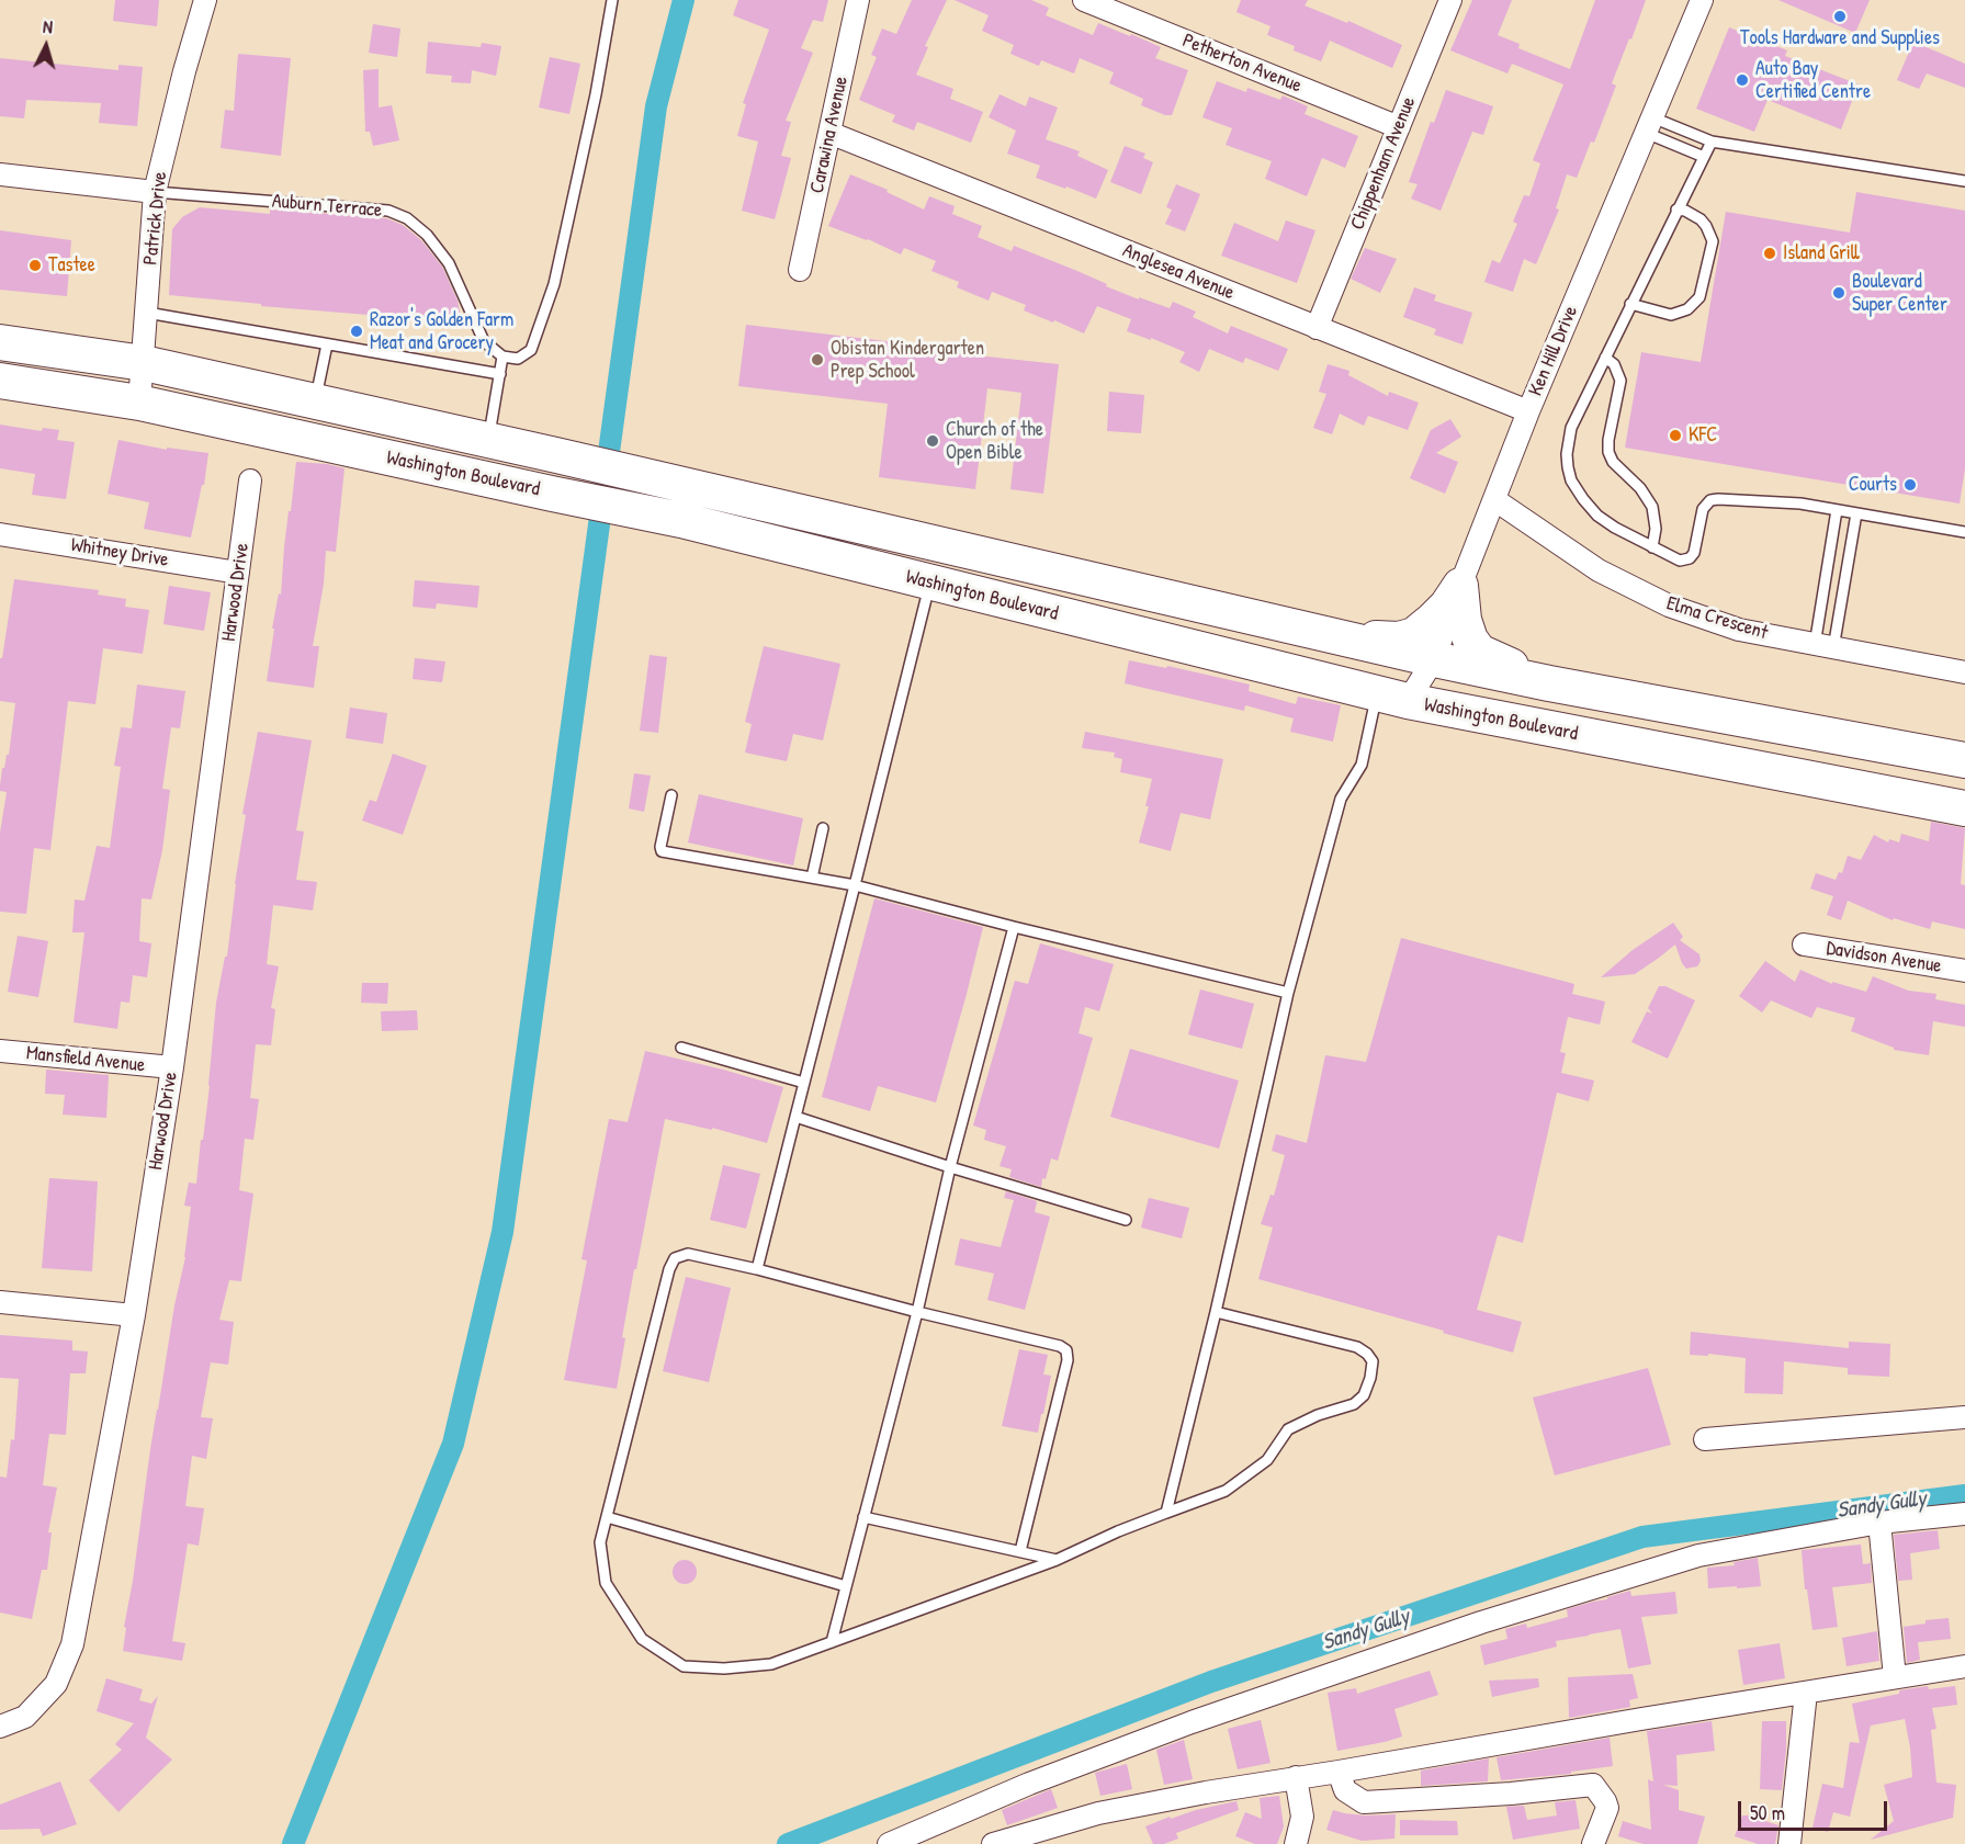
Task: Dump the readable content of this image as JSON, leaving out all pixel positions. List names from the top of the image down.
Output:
{
  "streets": {
    "highway": ["Washington Boulevard"],
    "street": [
      "Petherton Avenue",
      "Carawina Avenue",
      "Chippenham Avenue",
      "Auburn Terrace",
      "Patrick Drive",
      "Anglesea Avenue",
      "Ken Hill Drive",
      "Whitney Drive",
      "Harwood Drive",
      "Elma Crescent",
      "Davidson Avenue",
      "Mansfield Avenue"
    ]
  },
  "crossings": [
    ["Petherton Avenue", "Chippenham Avenue"],
    ["Carawina Avenue", "Anglesea Avenue"],
    ["Chippenham Avenue", "Anglesea Avenue"],
    ["Auburn Terrace", "Patrick Drive"],
    ["Patrick Drive", "Washington Boulevard"],
    ["Anglesea Avenue", "Ken Hill Drive"],
    ["Ken Hill Drive", "Washington Boulevard"],
    ["Ken Hill Drive", "Elma Crescent"],
    ["Whitney Drive", "Harwood Drive"],
    ["Harwood Drive", "Mansfield Avenue"]
  ],
  "water": ["Sandy Gully"],
  "places": [
    "Tools Hardware and Supplies",
    "Auto Bay Certified Centre",
    "Island Grill",
    "Tastee",
    "Boulevard Super Center",
    "Razor's Golden Farm Meat and Grocery",
    "Obistan Kindergarten Prep School",
    "KFC",
    "Church of the Open Bible",
    "Courts"
  ],
  "scale_bar": "50 m",
  "north": "top"
}
